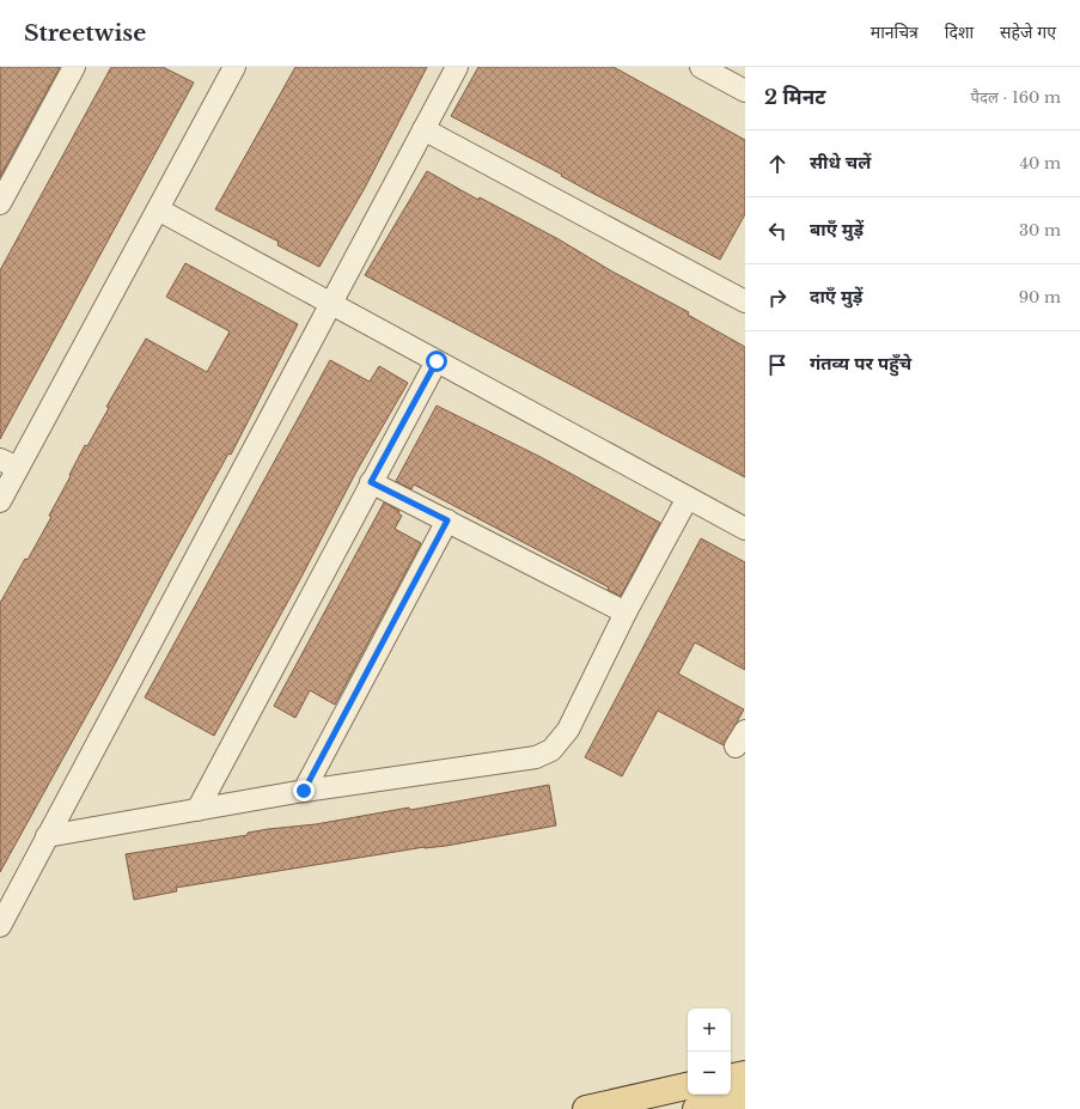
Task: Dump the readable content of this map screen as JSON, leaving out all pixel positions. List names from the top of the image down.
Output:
{
  "page": {
    "header": "Streetwise",
    "nav": ["मानचित्र", "दिशा", "सहेजे गए"],
    "heading": ["2 मिनट", "पैदल · 160 m"],
    "list": [
      ["सीधे चलें", "40 m"],
      ["बाएँ मुड़ें", "30 m"],
      ["दाएँ मुड़ें", "90 m"],
      "गंतव्य पर पहुँचे"
    ],
    "map_buttons": ["+", "−"]
  }
}
